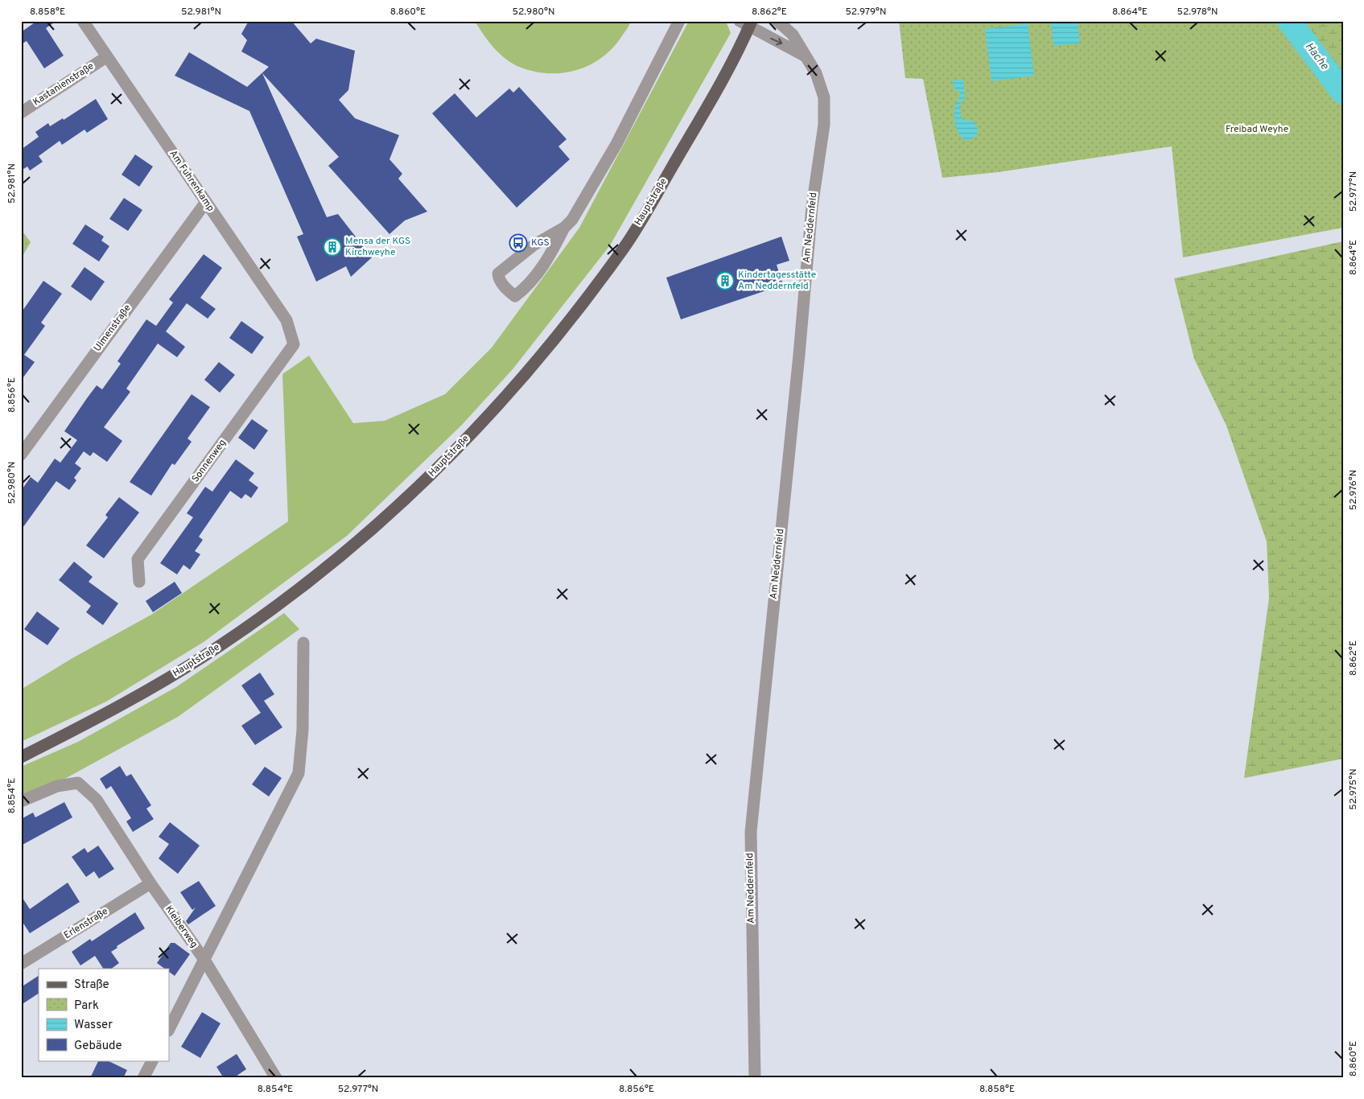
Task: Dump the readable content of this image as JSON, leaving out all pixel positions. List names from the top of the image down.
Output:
{
  "streets": {
    "main road": ["Hauptstraße"],
    "street": [
      "Kastanienstraße",
      "Am Fuhrenkamp",
      "Am Neddernfeld",
      "Ulmenstraße",
      "Sonnenweg",
      "Erlenstraße",
      "Kleiberweg"
    ]
  },
  "crossings": [
    ["Kastanienstraße", "Am Fuhrenkamp"],
    ["Am Fuhrenkamp", "Ulmenstraße"],
    ["Am Fuhrenkamp", "Sonnenweg"],
    ["Erlenstraße", "Kleiberweg"]
  ],
  "water": ["Hache"],
  "parks": ["Freibad Weyhe"],
  "places": {
    "bus stop": ["KGS"],
    "building": ["Mensa der KGS Kirchweyhe", "Kindertagesstätte Am Neddernfeld"]
  },
  "legend": [
    "Straße",
    "Park",
    "Wasser",
    "Gebäude"
  ],
  "coordinates": [
    "8.858°E",
    "52.981°N",
    "8.860°E",
    "52.980°N",
    "8.862°E",
    "52.979°N",
    "8.864°E",
    "52.978°N",
    "52.977°N",
    "8.856°E",
    "52.976°N",
    "52.975°N",
    "8.854°E"
  ]
}
